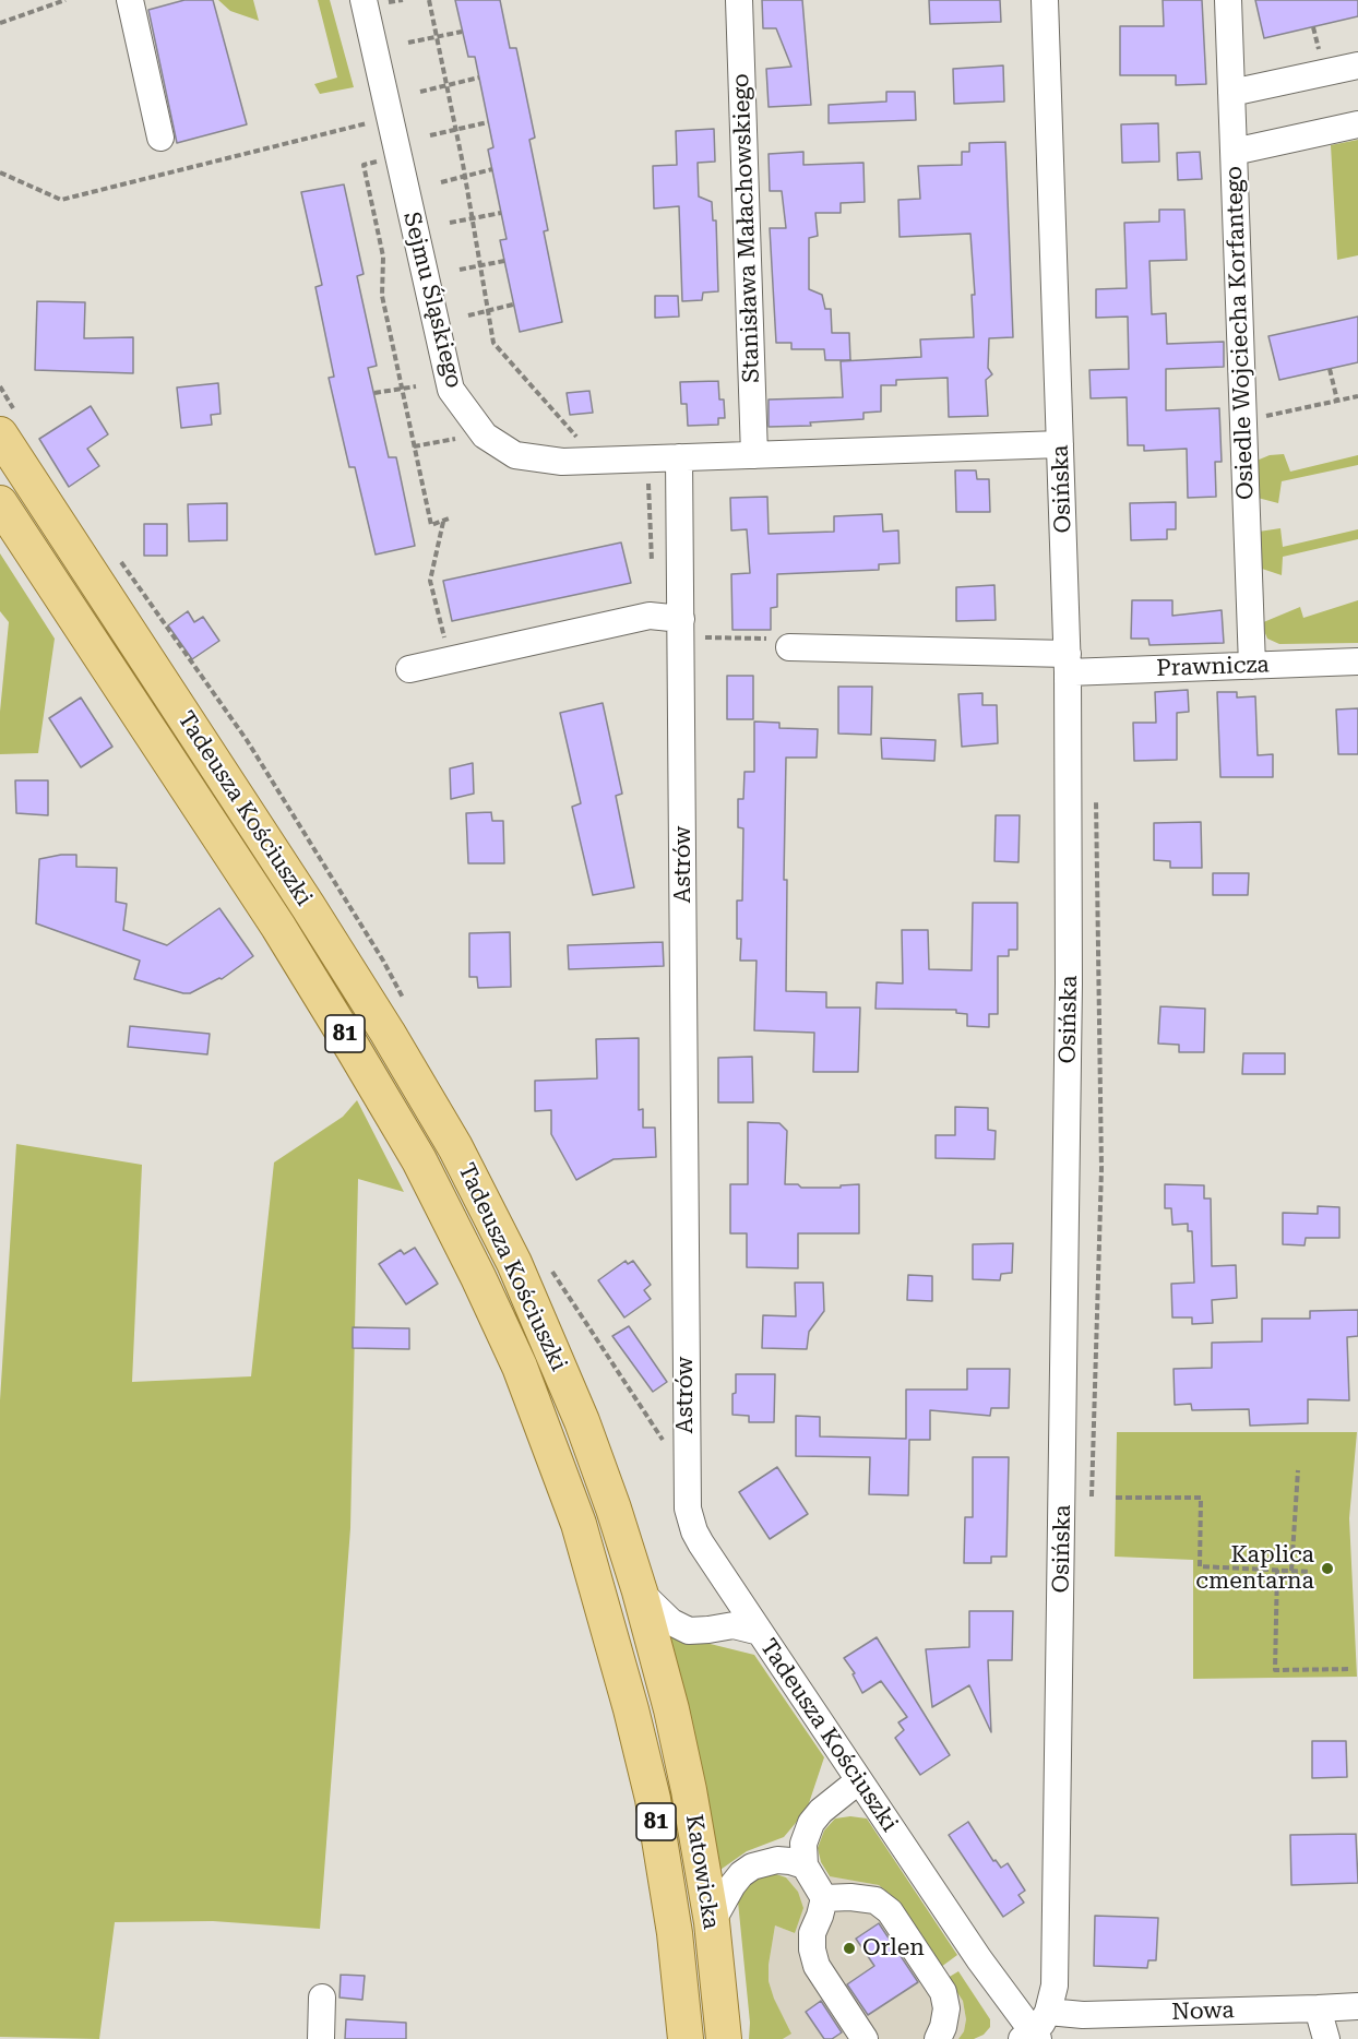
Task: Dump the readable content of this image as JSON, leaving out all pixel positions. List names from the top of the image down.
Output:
{
  "streets": {
    "main road": ["Tadeusza Kościuszki", "81", "Katowicka"],
    "street": [
      "Stanisława Małachowskiego",
      "Sejmu Śląskiego",
      "Osiedle Wojciecha Korfantego",
      "Osińska",
      "Prawnicza",
      "Astrów",
      "Nowa"
    ]
  },
  "crossings": [
    ["Sejmu Śląskiego", "Astrów"],
    ["Osiedle Wojciecha Korfantego", "Prawnicza"],
    ["Osińska", "Prawnicza"],
    ["Osińska", "Tadeusza Kościuszki"],
    ["Osińska", "Nowa"],
    ["Tadeusza Kościuszki", "Astrów"],
    ["Tadeusza Kościuszki", "Katowicka"],
    ["Tadeusza Kościuszki", "Nowa"]
  ],
  "places": ["Kaplica cmentarna", "Orlen"]
}
